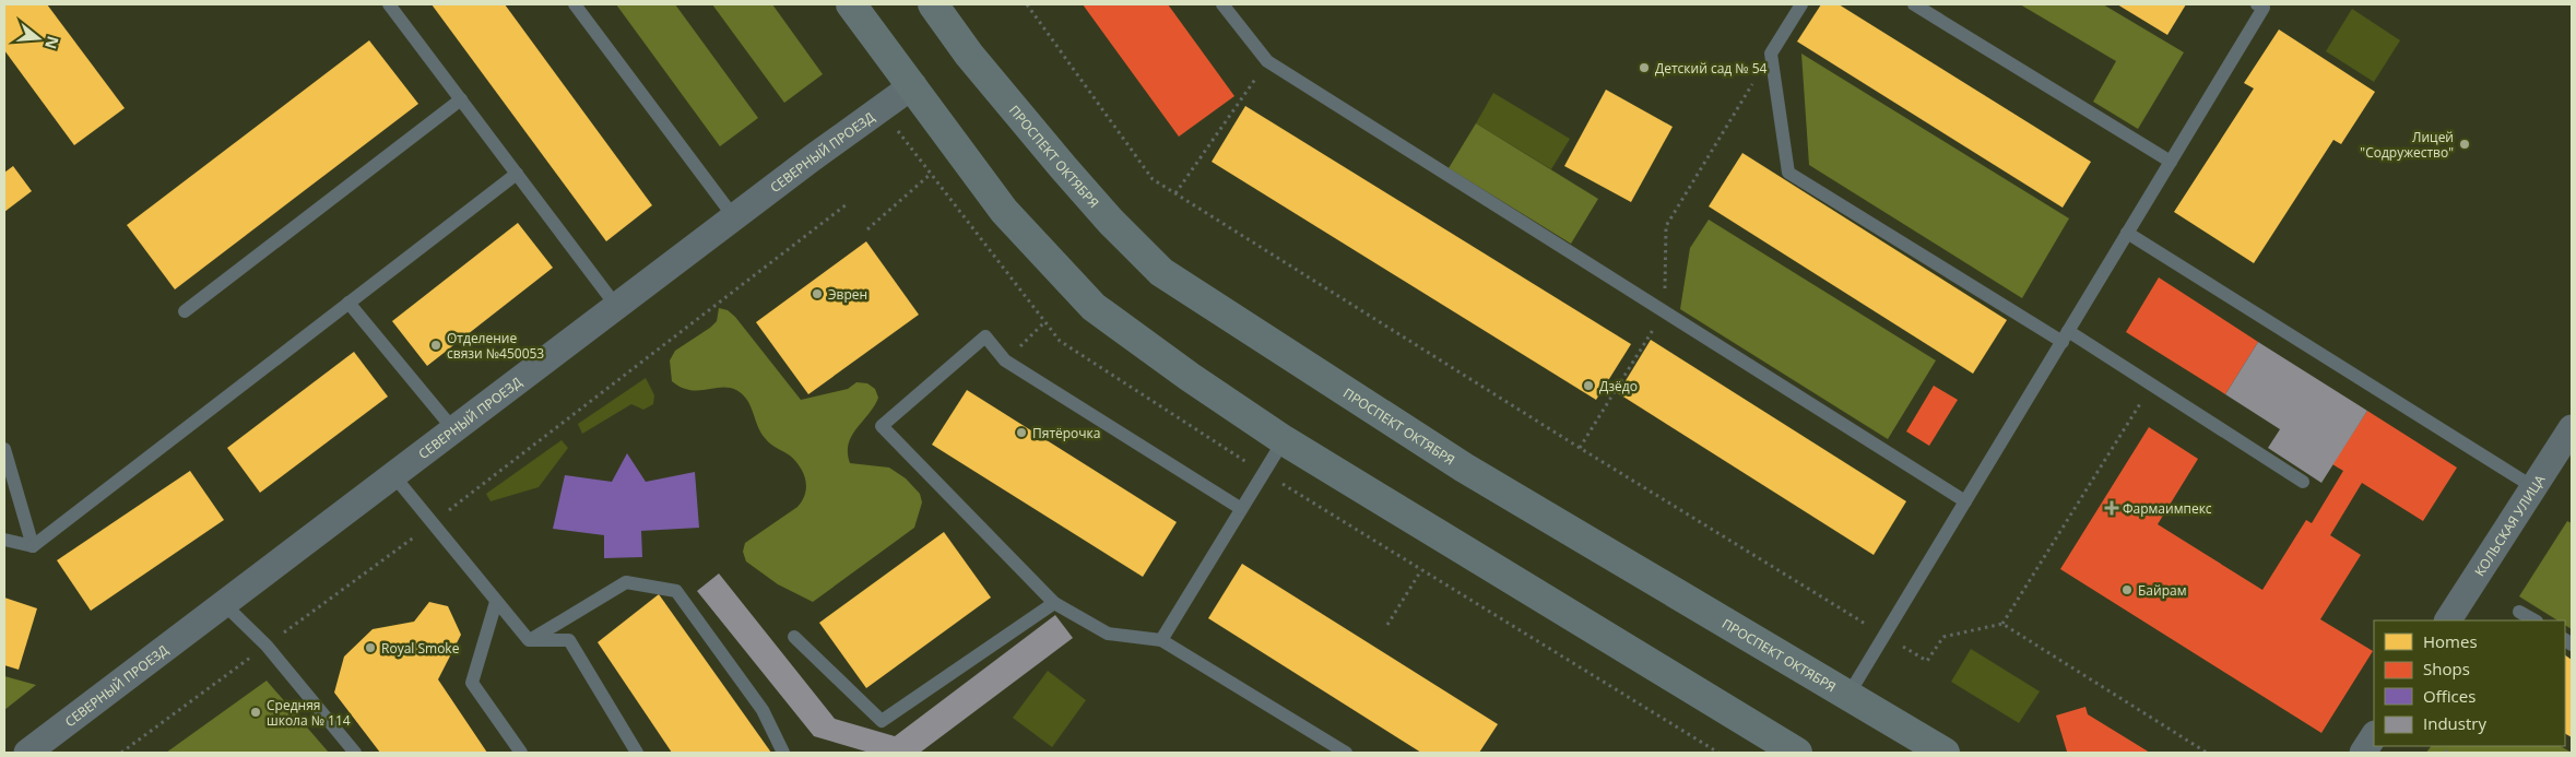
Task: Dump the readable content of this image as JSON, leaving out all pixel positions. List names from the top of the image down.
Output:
{
  "streets": {
    "main road": ["ПРОСПЕКТ ОКТЯБРЯ"],
    "street": ["СЕВЕРНЫЙ ПРОЕЗД", "КОЛЬСКАЯ УЛИЦА"]
  },
  "places": {
    "other": [
      "Детский сад № 54",
      "Лицей \"Содружество\"",
      "Эврен",
      "Отделение связи №450053",
      "Дзёдо",
      "Пятёрочка",
      "Байрам",
      "Royal Smoke",
      "Средняя школа № 114"
    ],
    "health": ["Фармаимпекс"]
  },
  "legend": [
    "Homes",
    "Shops",
    "Offices",
    "Industry"
  ],
  "north": "right"
}
